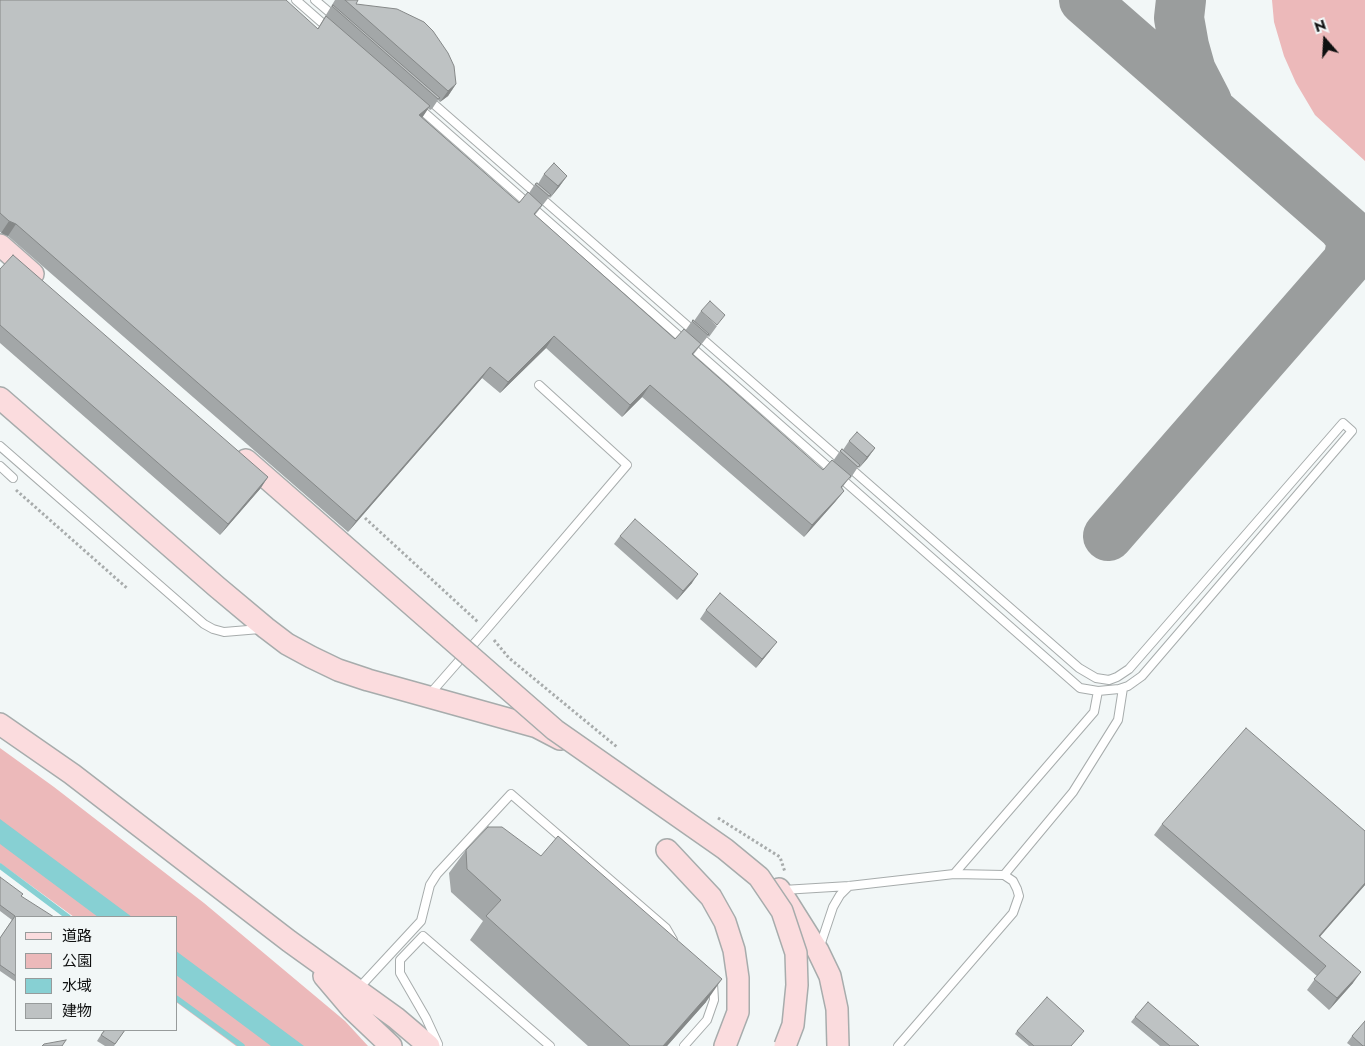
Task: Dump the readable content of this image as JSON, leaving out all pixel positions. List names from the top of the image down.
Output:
{
  "legend": [
    "道路",
    "公園",
    "水域",
    "建物"
  ],
  "north": "top"
}
